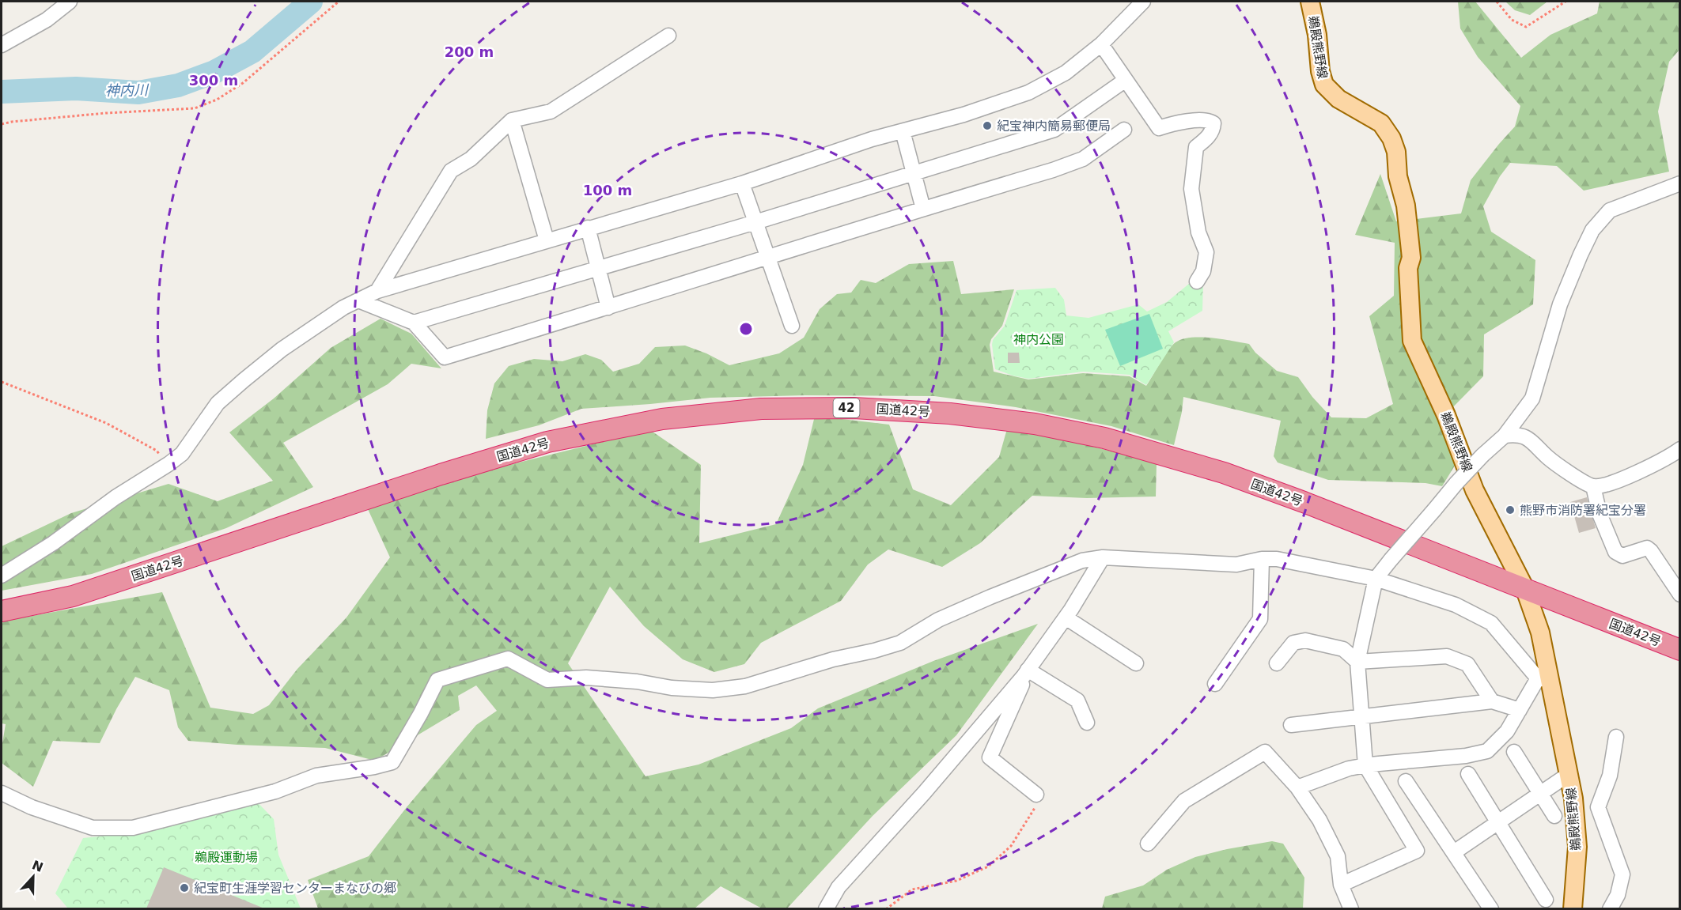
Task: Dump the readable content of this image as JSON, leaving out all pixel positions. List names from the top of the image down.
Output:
{
  "streets": {
    "highway": ["42", "国道42号"],
    "main road": ["鵜殿熊野線"]
  },
  "crossings": [
    ["鵜殿熊野線", "国道42号"]
  ],
  "water": ["神内川"],
  "parks": ["神内公園", "鵜殿運動場"],
  "places": ["紀宝神内簡易郵便局", "熊野市消防署紀宝分署", "紀宝町生涯学習センターまなびの郷"],
  "north": "top",
  "rings": ["200 m", "300 m", "100 m"]
}
